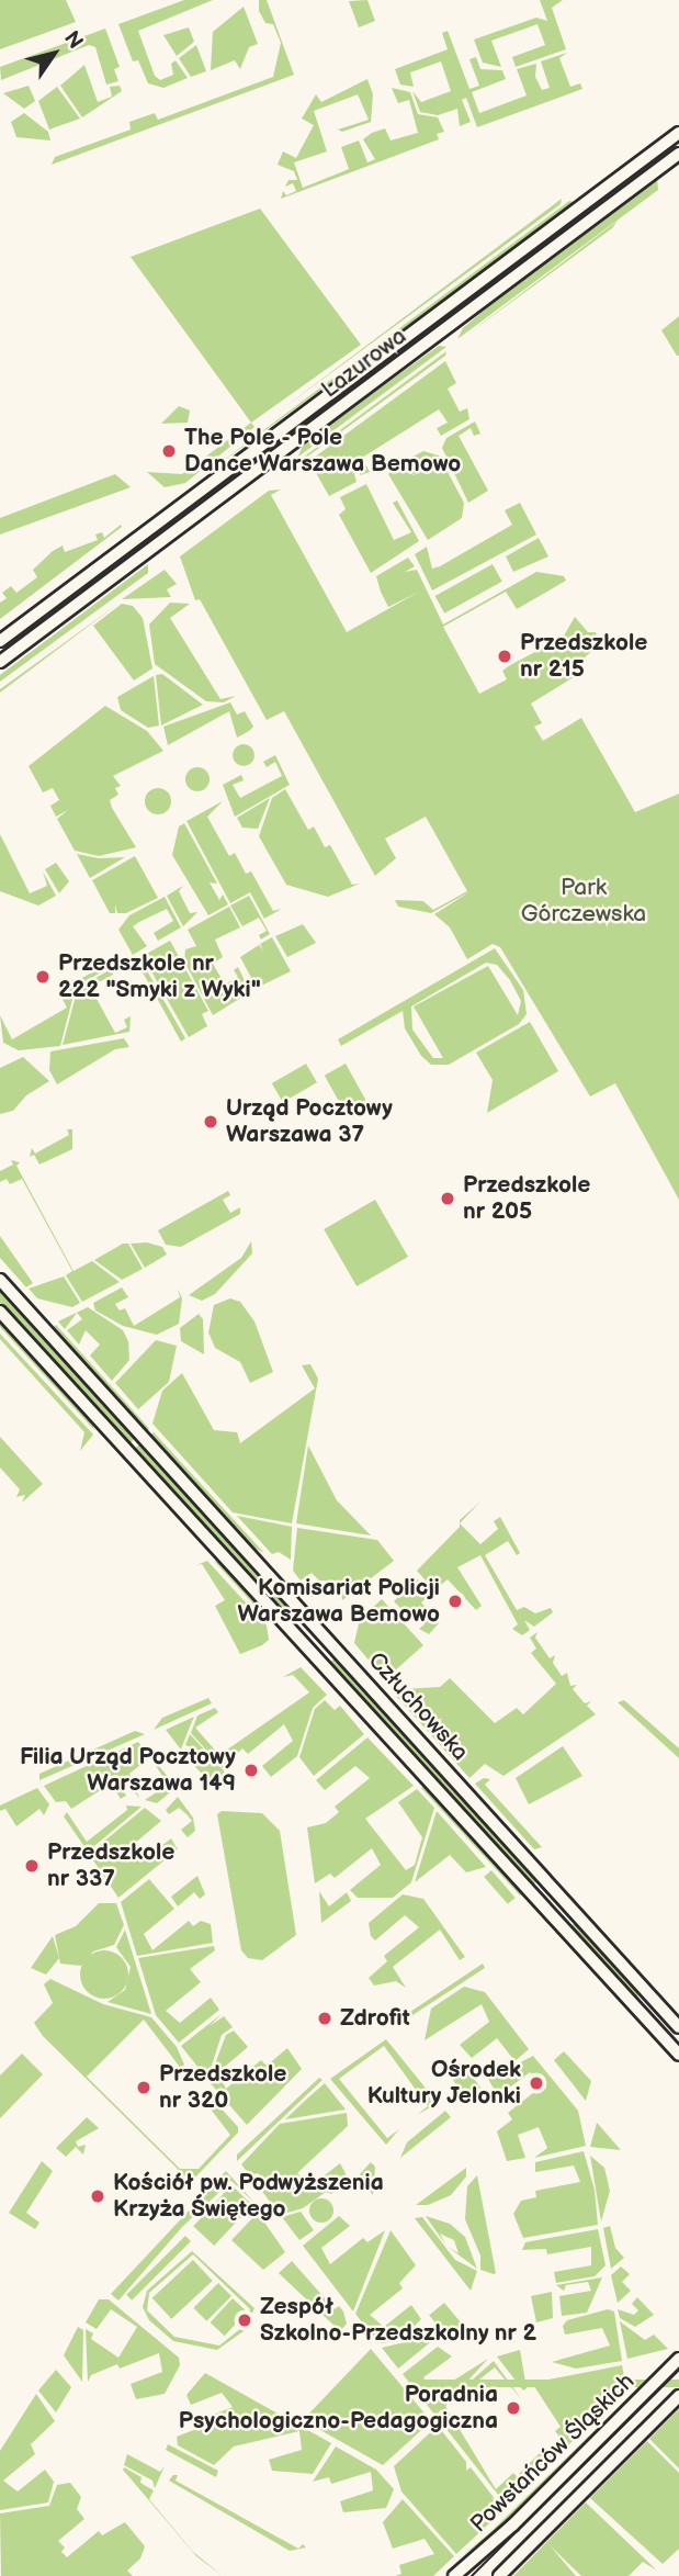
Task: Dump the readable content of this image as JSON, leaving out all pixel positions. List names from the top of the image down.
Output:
{
  "streets": {
    "main road": ["Lazurowa", "Człuchowska", "Powstańców Śląskich"]
  },
  "parks": ["Park Górczewska"],
  "places": [
    "The Pole - Pole Dance Warszawa Bemowo",
    "Przedszkole nr 215",
    "Przedszkole nr 222 \"Smyki z Wyki\"",
    "Urząd Pocztowy Warszawa 37",
    "Przedszkole nr 205",
    "Komisariat Policji Warszawa Bemowo",
    "Filia Urząd Pocztowy Warszawa 149",
    "Przedszkole nr 337",
    "Zdrofit",
    "Ośrodek Kultury Jelonki",
    "Przedszkole nr 320",
    "Kościół pw. Podwyższenia Krzyża Świętego",
    "Zespół Szkolno-Przedszkolny nr 2",
    "Poradnia Psychologiczno-Pedagogiczna"
  ],
  "north": "top right"
}
